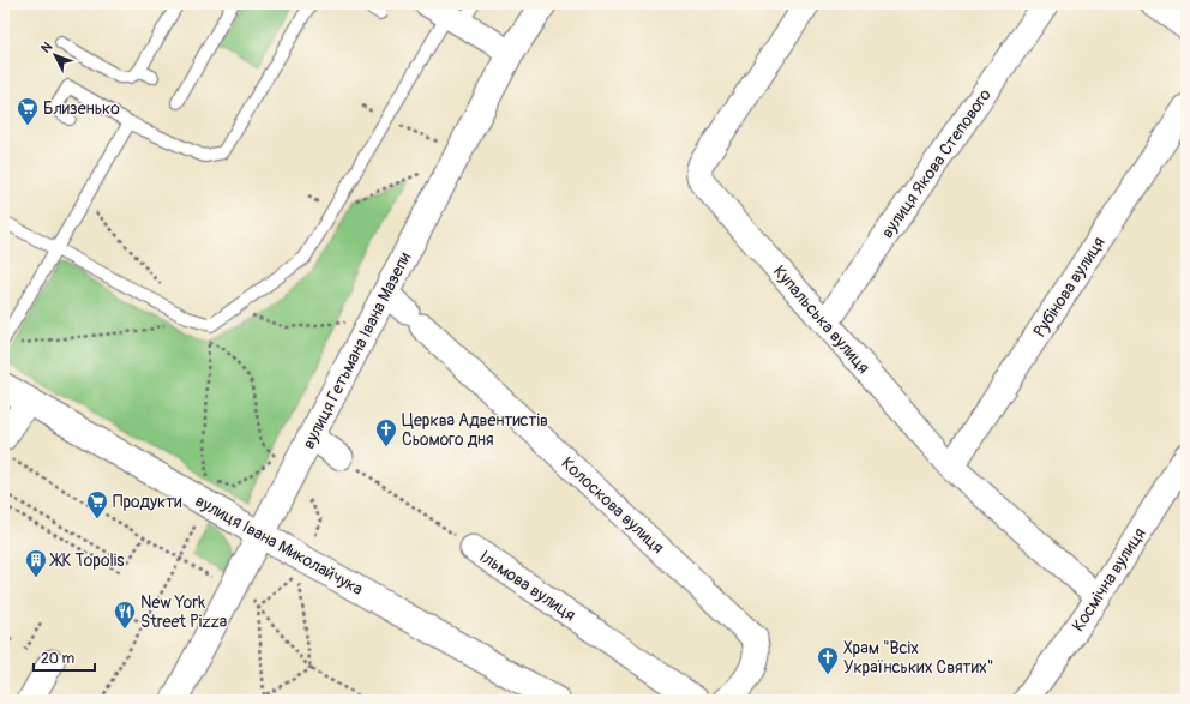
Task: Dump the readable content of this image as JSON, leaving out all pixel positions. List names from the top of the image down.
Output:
{
  "streets": {
    "main road": ["вулиця Гетьмана Івана Мазепи", "вулиця Івана Миколайчука"],
    "street": [
      "вулиця Якова Степового",
      "Рубінова вулиця",
      "Купальська вулиця",
      "Колоскова вулиця",
      "Космічна вулиця",
      "Ільмова вулиця"
    ]
  },
  "crossings": [
    ["вулиця Якова Степового", "Купальська вулиця"],
    ["Рубінова вулиця", "Купальська вулиця"],
    ["Купальська вулиця", "Космічна вулиця"],
    ["вулиця Гетьмана Івана Мазепи", "Колоскова вулиця"],
    ["вулиця Гетьмана Івана Мазепи", "вулиця Івана Миколайчука"]
  ],
  "places": {
    "supermarket": ["Близенько", "Продукти"],
    "church": ["Церква Адвентистів Сьомого дня", "Храм \"Всіх Українських Святих\""],
    "building": ["ЖК Topolis"],
    "restaurant": ["New York Street Pizza"]
  },
  "scale_bar": "20 m",
  "north": "top left"
}
